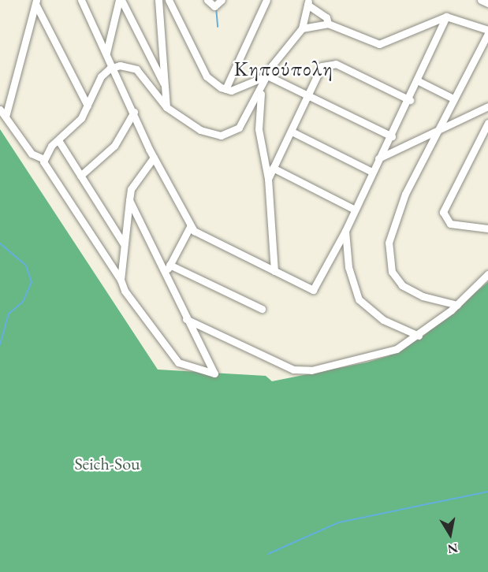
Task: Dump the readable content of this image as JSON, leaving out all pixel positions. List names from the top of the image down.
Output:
{
  "districts": ["Κηπούπολη"],
  "parks": ["Seich-Sou"],
  "north": "bottom"
}
